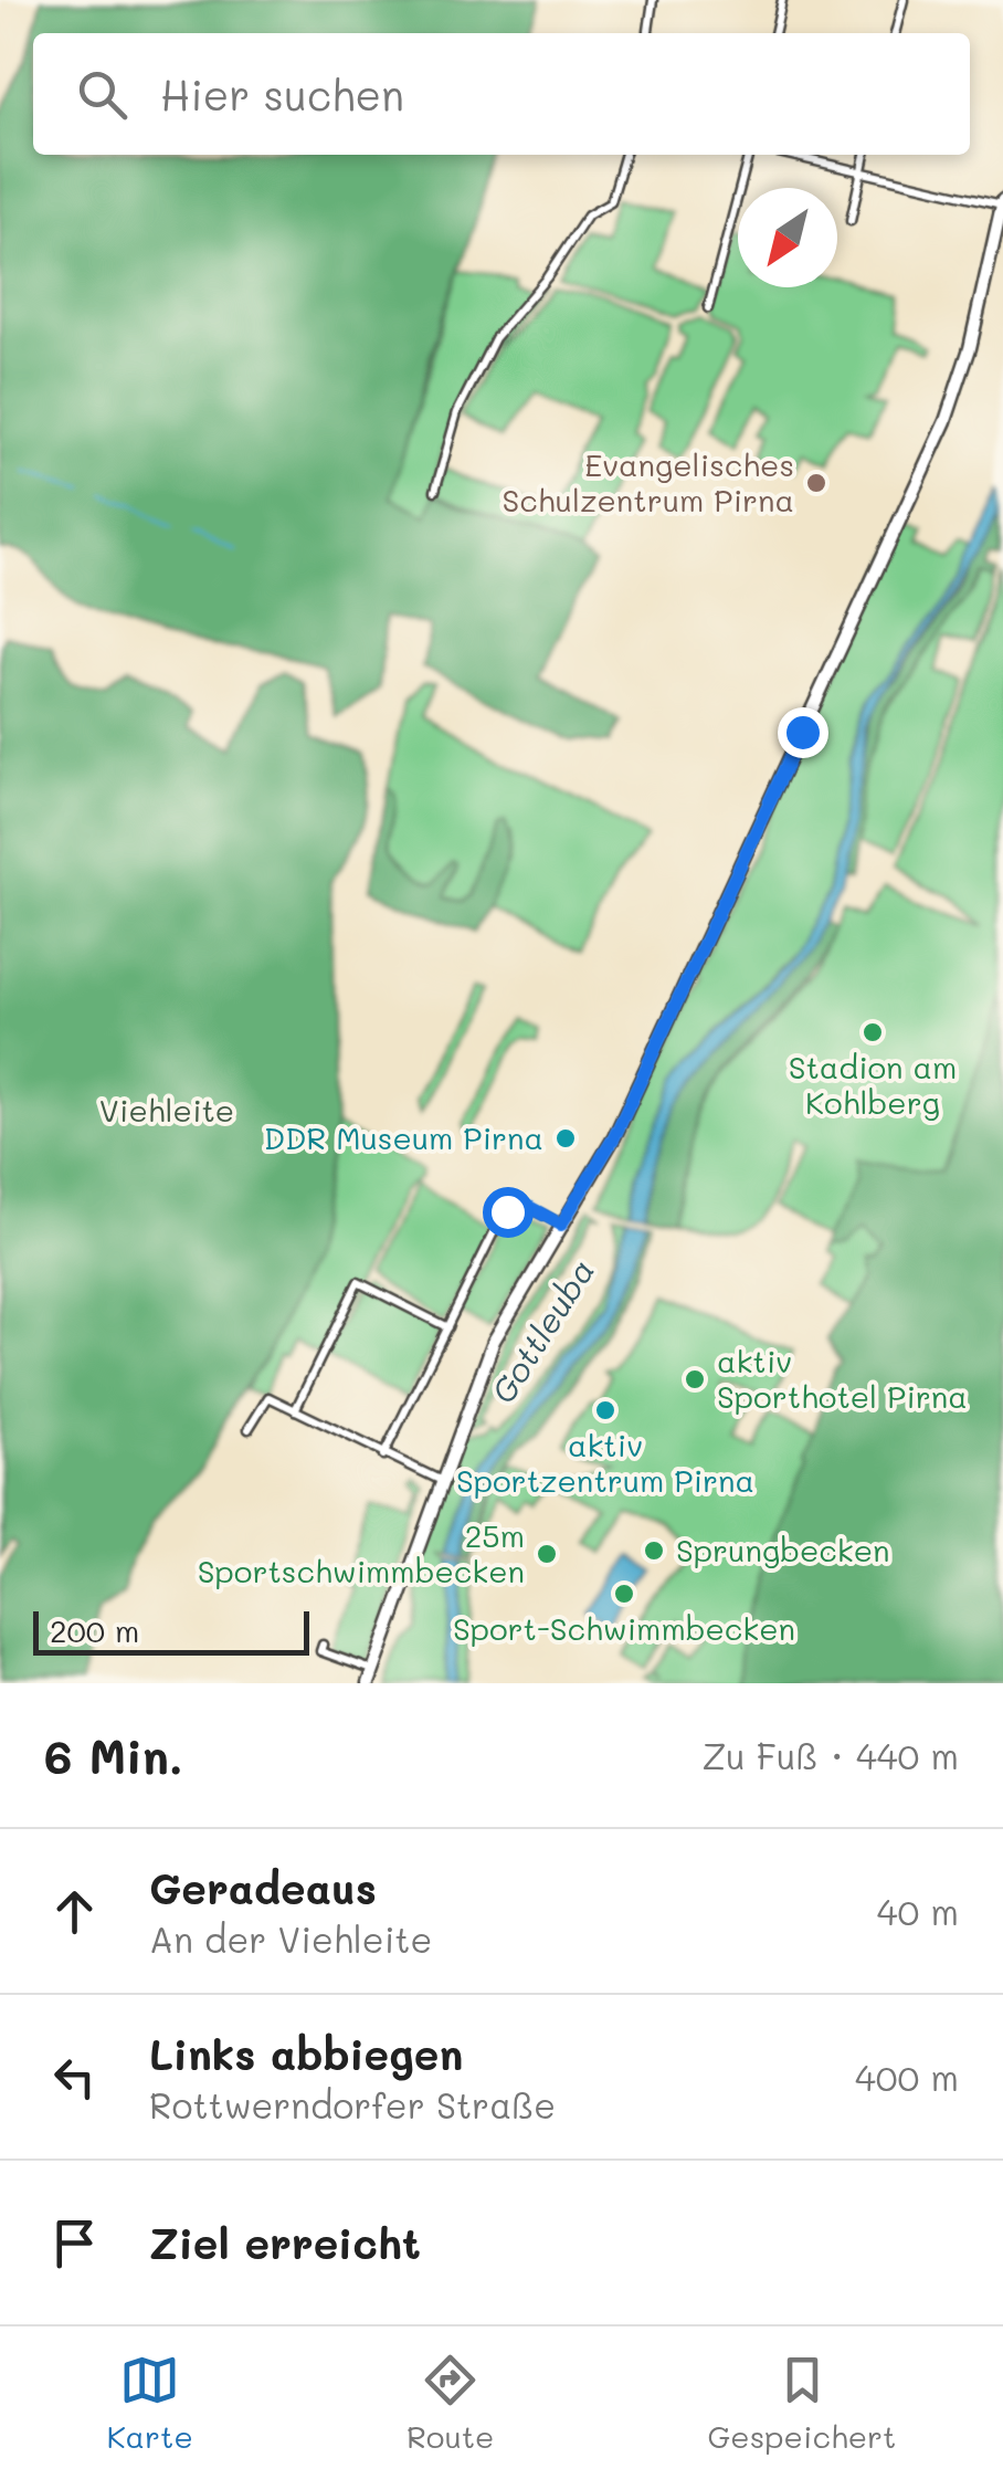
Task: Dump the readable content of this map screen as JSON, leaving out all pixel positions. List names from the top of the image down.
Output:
{
  "water": ["Gottleuba"],
  "parks": ["Viehleite"],
  "places": [
    "Evangelisches Schulzentrum Pirna",
    "Stadion am Kohlberg",
    "DDR Museum Pirna",
    "aktiv Sporthotel Pirna",
    "aktiv Sportzentrum Pirna",
    "Sprungbecken",
    "25m Sportschwimmbecken",
    "Sport-Schwimmbecken"
  ],
  "scale_bar": "200 m",
  "north": "bottom left",
  "page": {
    "search": "Hier suchen",
    "scale": "200 m",
    "heading": ["6 Min.", "Zu Fuß · 440 m"],
    "list": [
      ["Geradeaus", "An der Viehleite", "40 m"],
      ["Links abbiegen", "Rottwerndorfer Straße", "400 m"],
      "Ziel erreicht"
    ],
    "nav": ["Karte", "Route", "Gespeichert"]
  }
}
